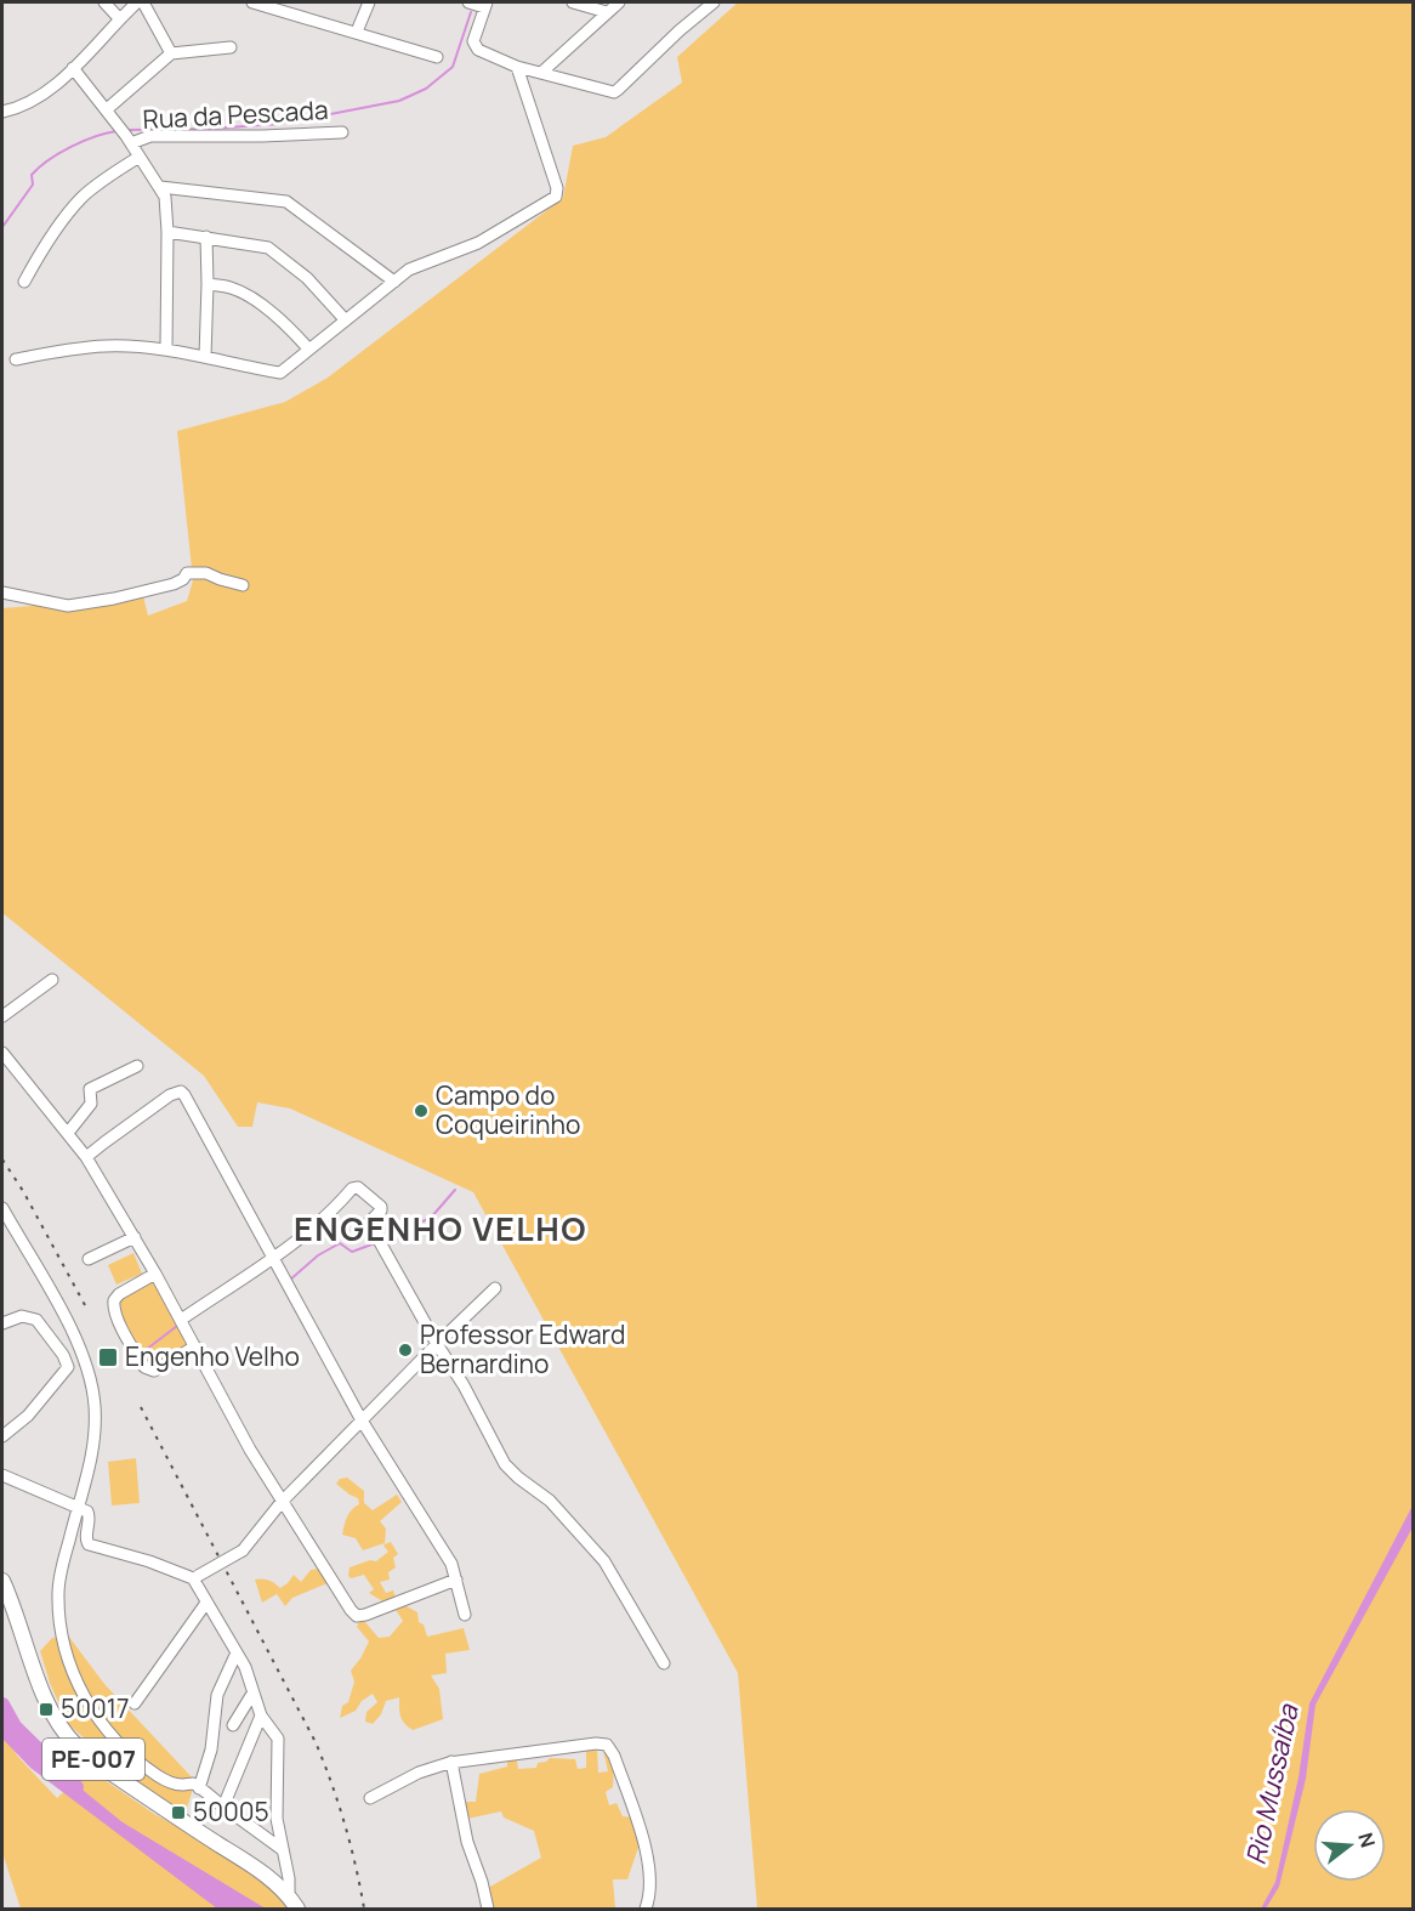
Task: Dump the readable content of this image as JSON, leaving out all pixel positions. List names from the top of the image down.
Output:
{
  "streets": {
    "main road": ["PE-007"],
    "street": ["Rua da Pescada"]
  },
  "districts": ["ENGENHO VELHO"],
  "water": ["Rio Mussaíba"],
  "places": {
    "other": ["Campo do Coqueirinho", "Professor Edward Bernardino"],
    "transit": ["Engenho Velho", "50017", "50005"]
  },
  "north": "right"
}
